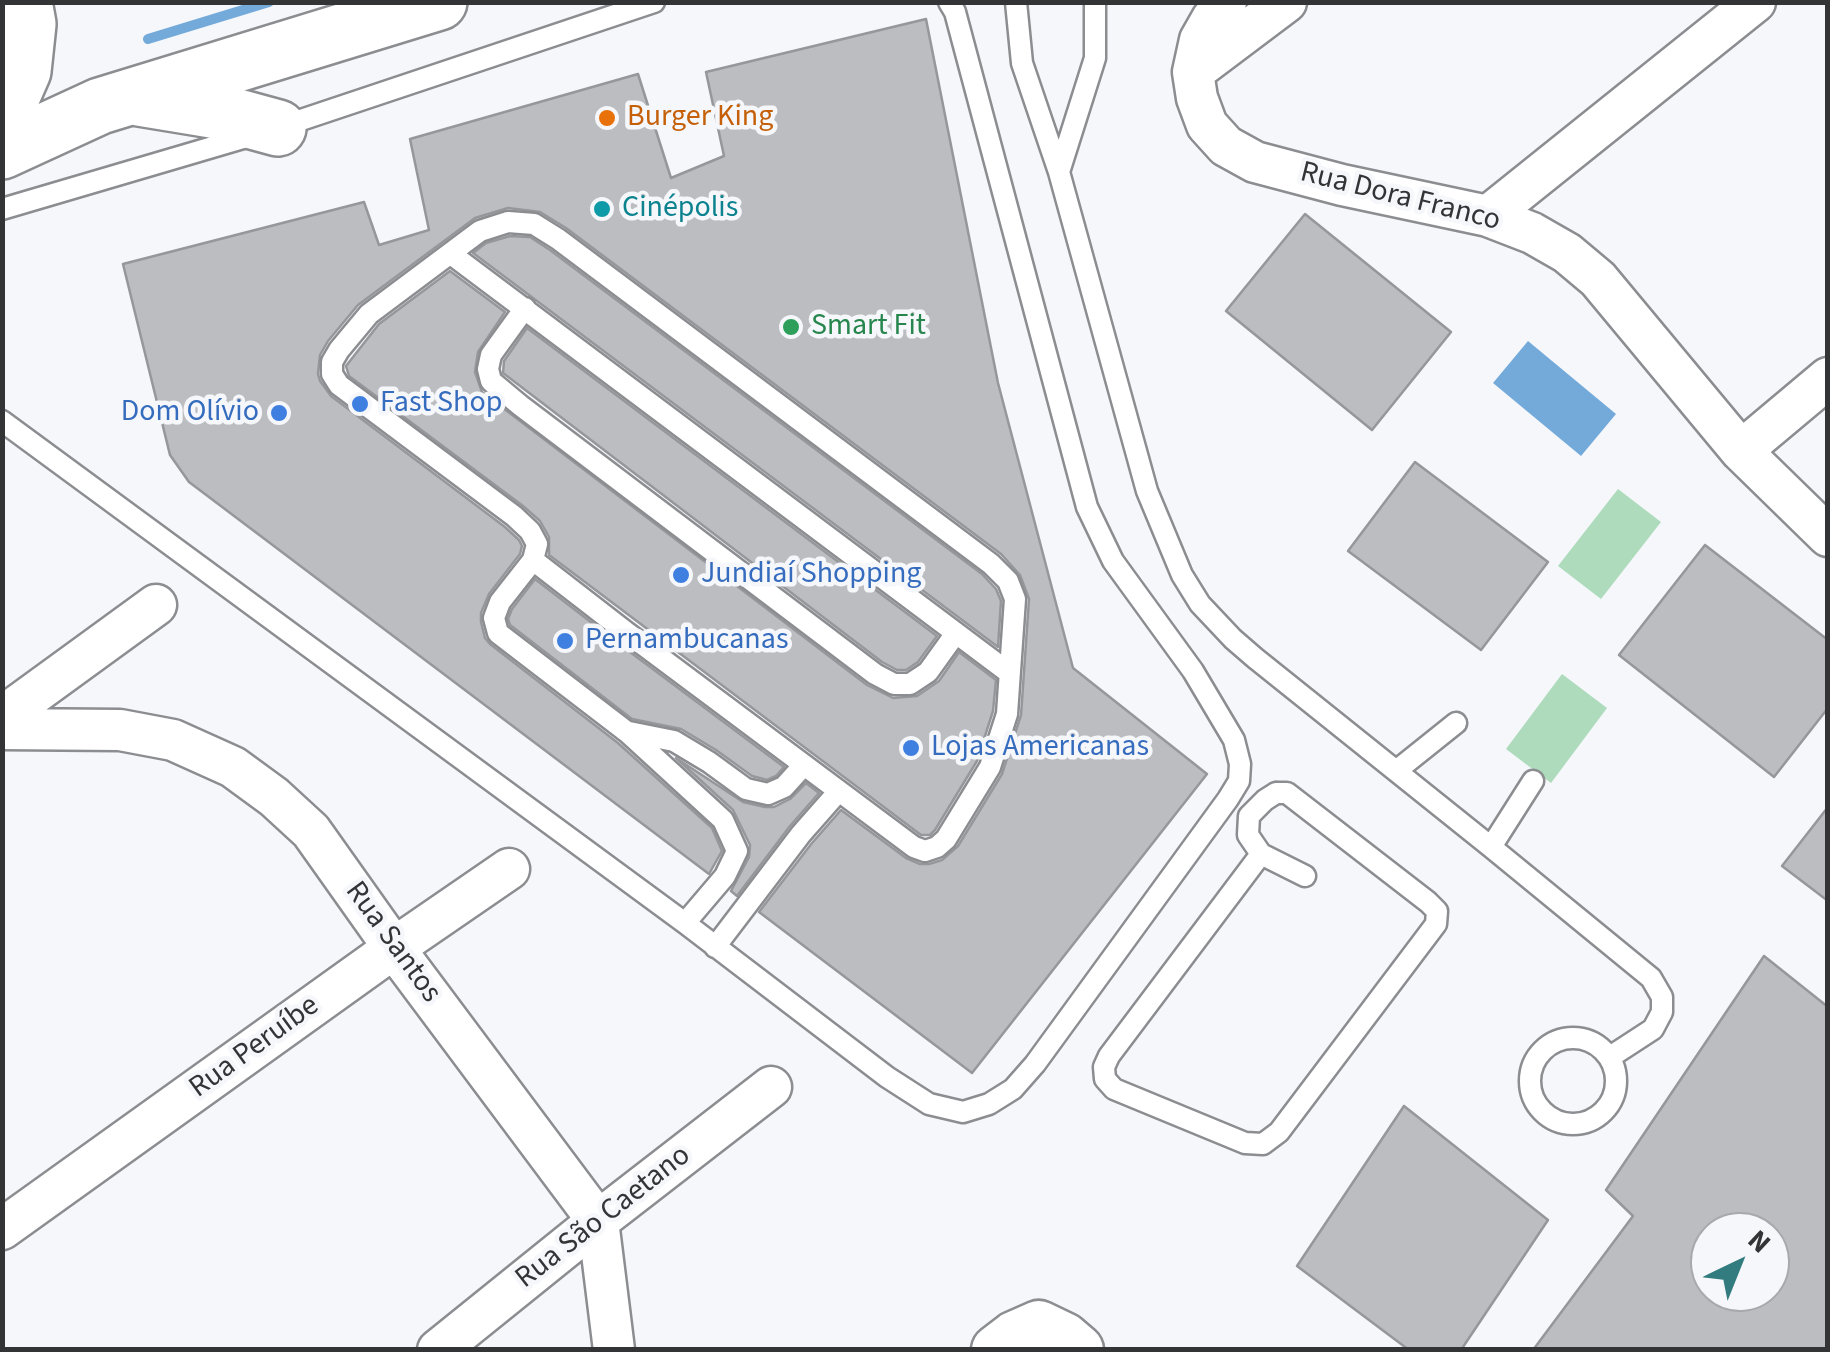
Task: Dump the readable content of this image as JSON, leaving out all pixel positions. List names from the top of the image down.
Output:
{
  "streets": {
    "street": [
      "Rua Dora Franco",
      "Rua Santos",
      "Rua Peruíbe",
      "Rua São Caetano"
    ]
  },
  "crossings": [
    ["Rua Santos", "Rua Peruíbe"],
    ["Rua Santos", "Rua São Caetano"]
  ],
  "places": [
    "Burger King",
    "Cinépolis",
    "Smart Fit",
    "Fast Shop",
    "Dom Olívio",
    "Jundiaí Shopping",
    "Pernambucanas",
    "Lojas Americanas"
  ],
  "north": "top right"
}
